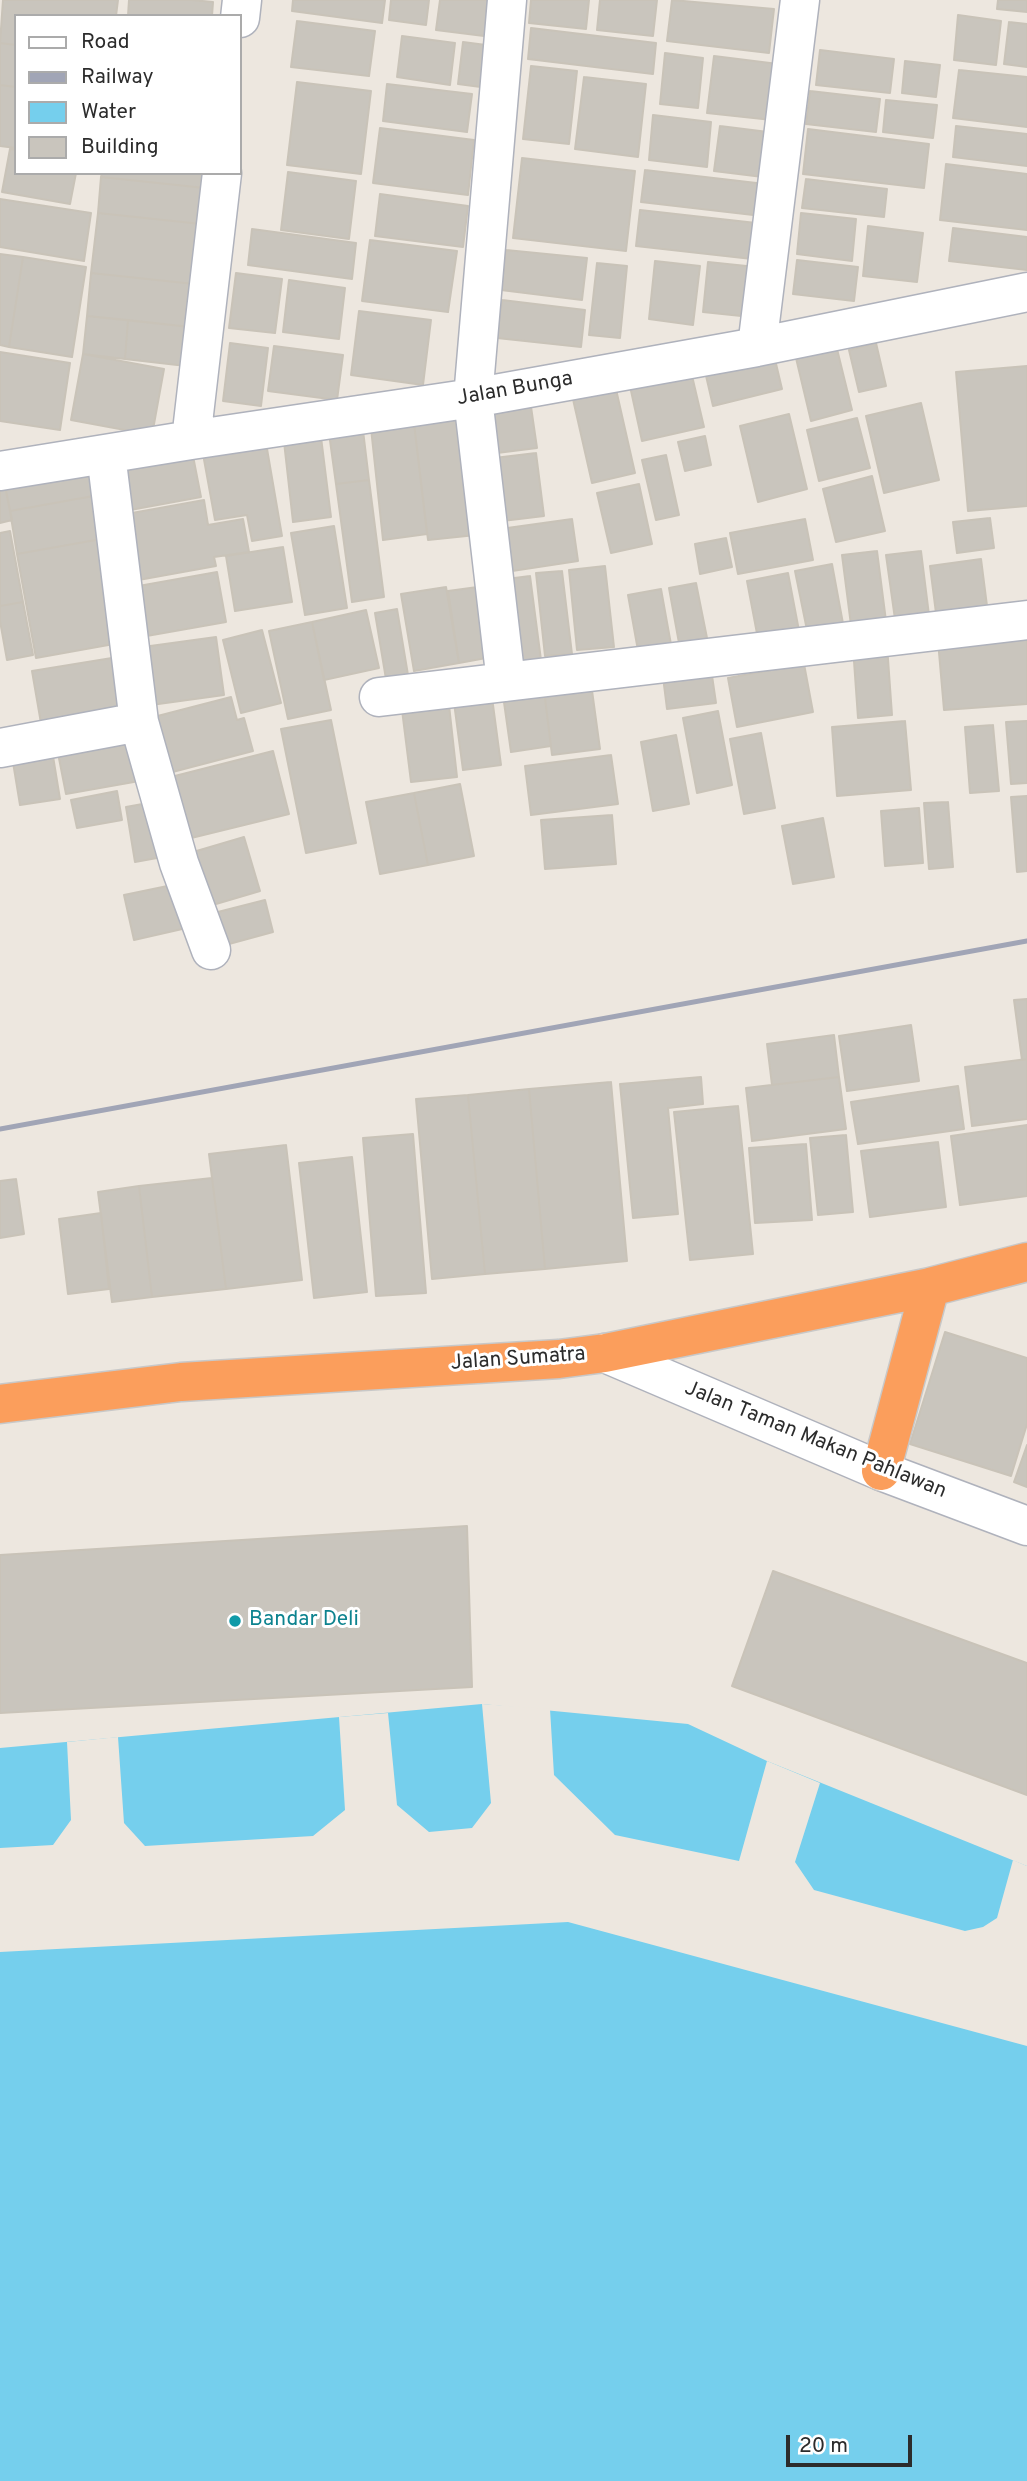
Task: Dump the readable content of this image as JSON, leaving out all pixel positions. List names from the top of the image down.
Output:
{
  "streets": {
    "highway": ["Jalan Sumatra"],
    "street": ["Jalan Bunga", "Jalan Taman Makan Pahlawan"]
  },
  "crossings": [
    ["Jalan Sumatra", "Jalan Taman Makan Pahlawan"]
  ],
  "places": ["Bandar Deli"],
  "legend": [
    "Road",
    "Railway",
    "Water",
    "Building"
  ],
  "scale_bar": "20 m"
}
